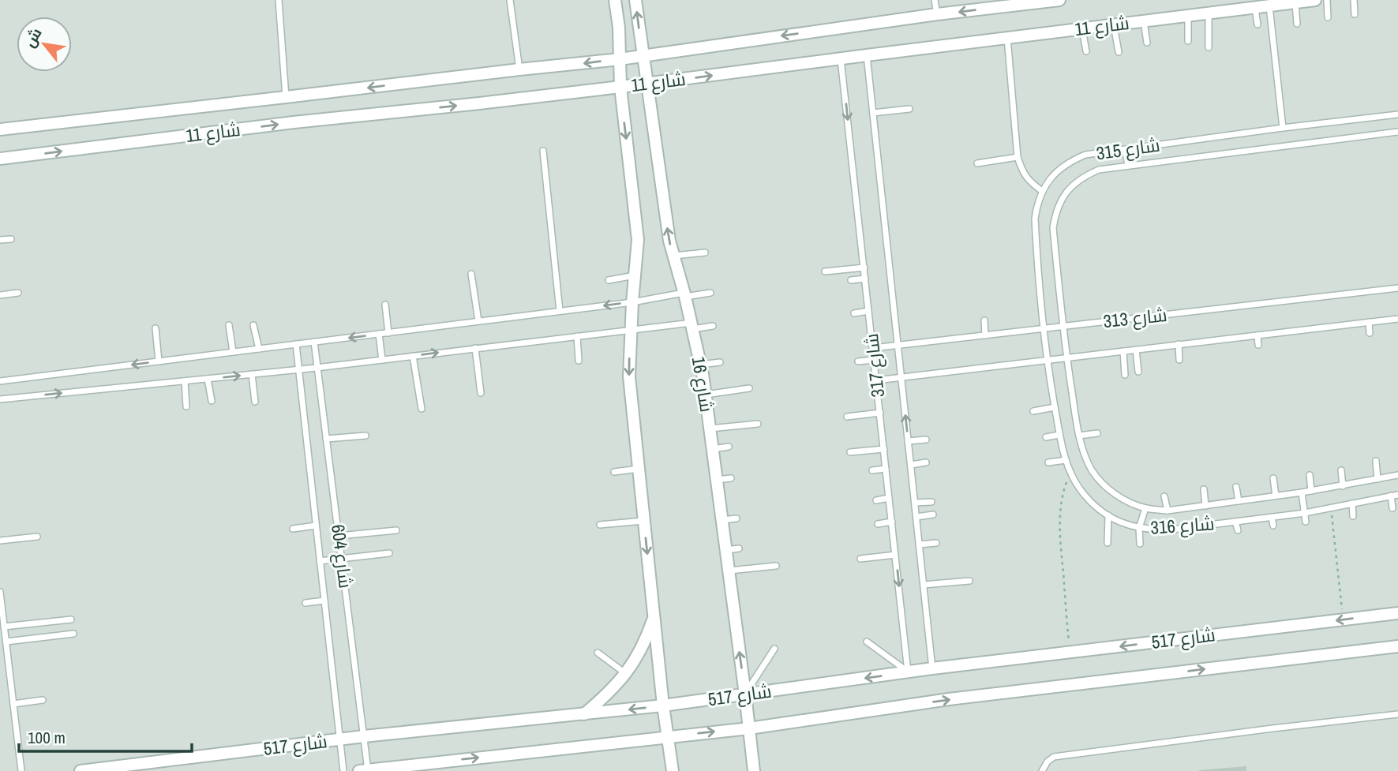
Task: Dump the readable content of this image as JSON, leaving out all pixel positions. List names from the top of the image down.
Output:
{
  "streets": {
    "street": ["شارع 11", "شارع 16", "شارع 517"],
    "lane": [
      "شارع 315",
      "شارع 313",
      "شارع 317",
      "شارع 316",
      "شارع 604"
    ]
  },
  "crossings": [
    ["شارع 11", "شارع 317"],
    ["شارع 11", "شارع 16"],
    ["شارع 315", "شارع 313"],
    ["شارع 315", "شارع 316"],
    ["شارع 313", "شارع 317"],
    ["شارع 313", "شارع 316"],
    ["شارع 317", "شارع 517"],
    ["شارع 16", "شارع 517"],
    ["شارع 604", "شارع 517"]
  ],
  "scale_bar": "100 m",
  "north": "top left"
}
